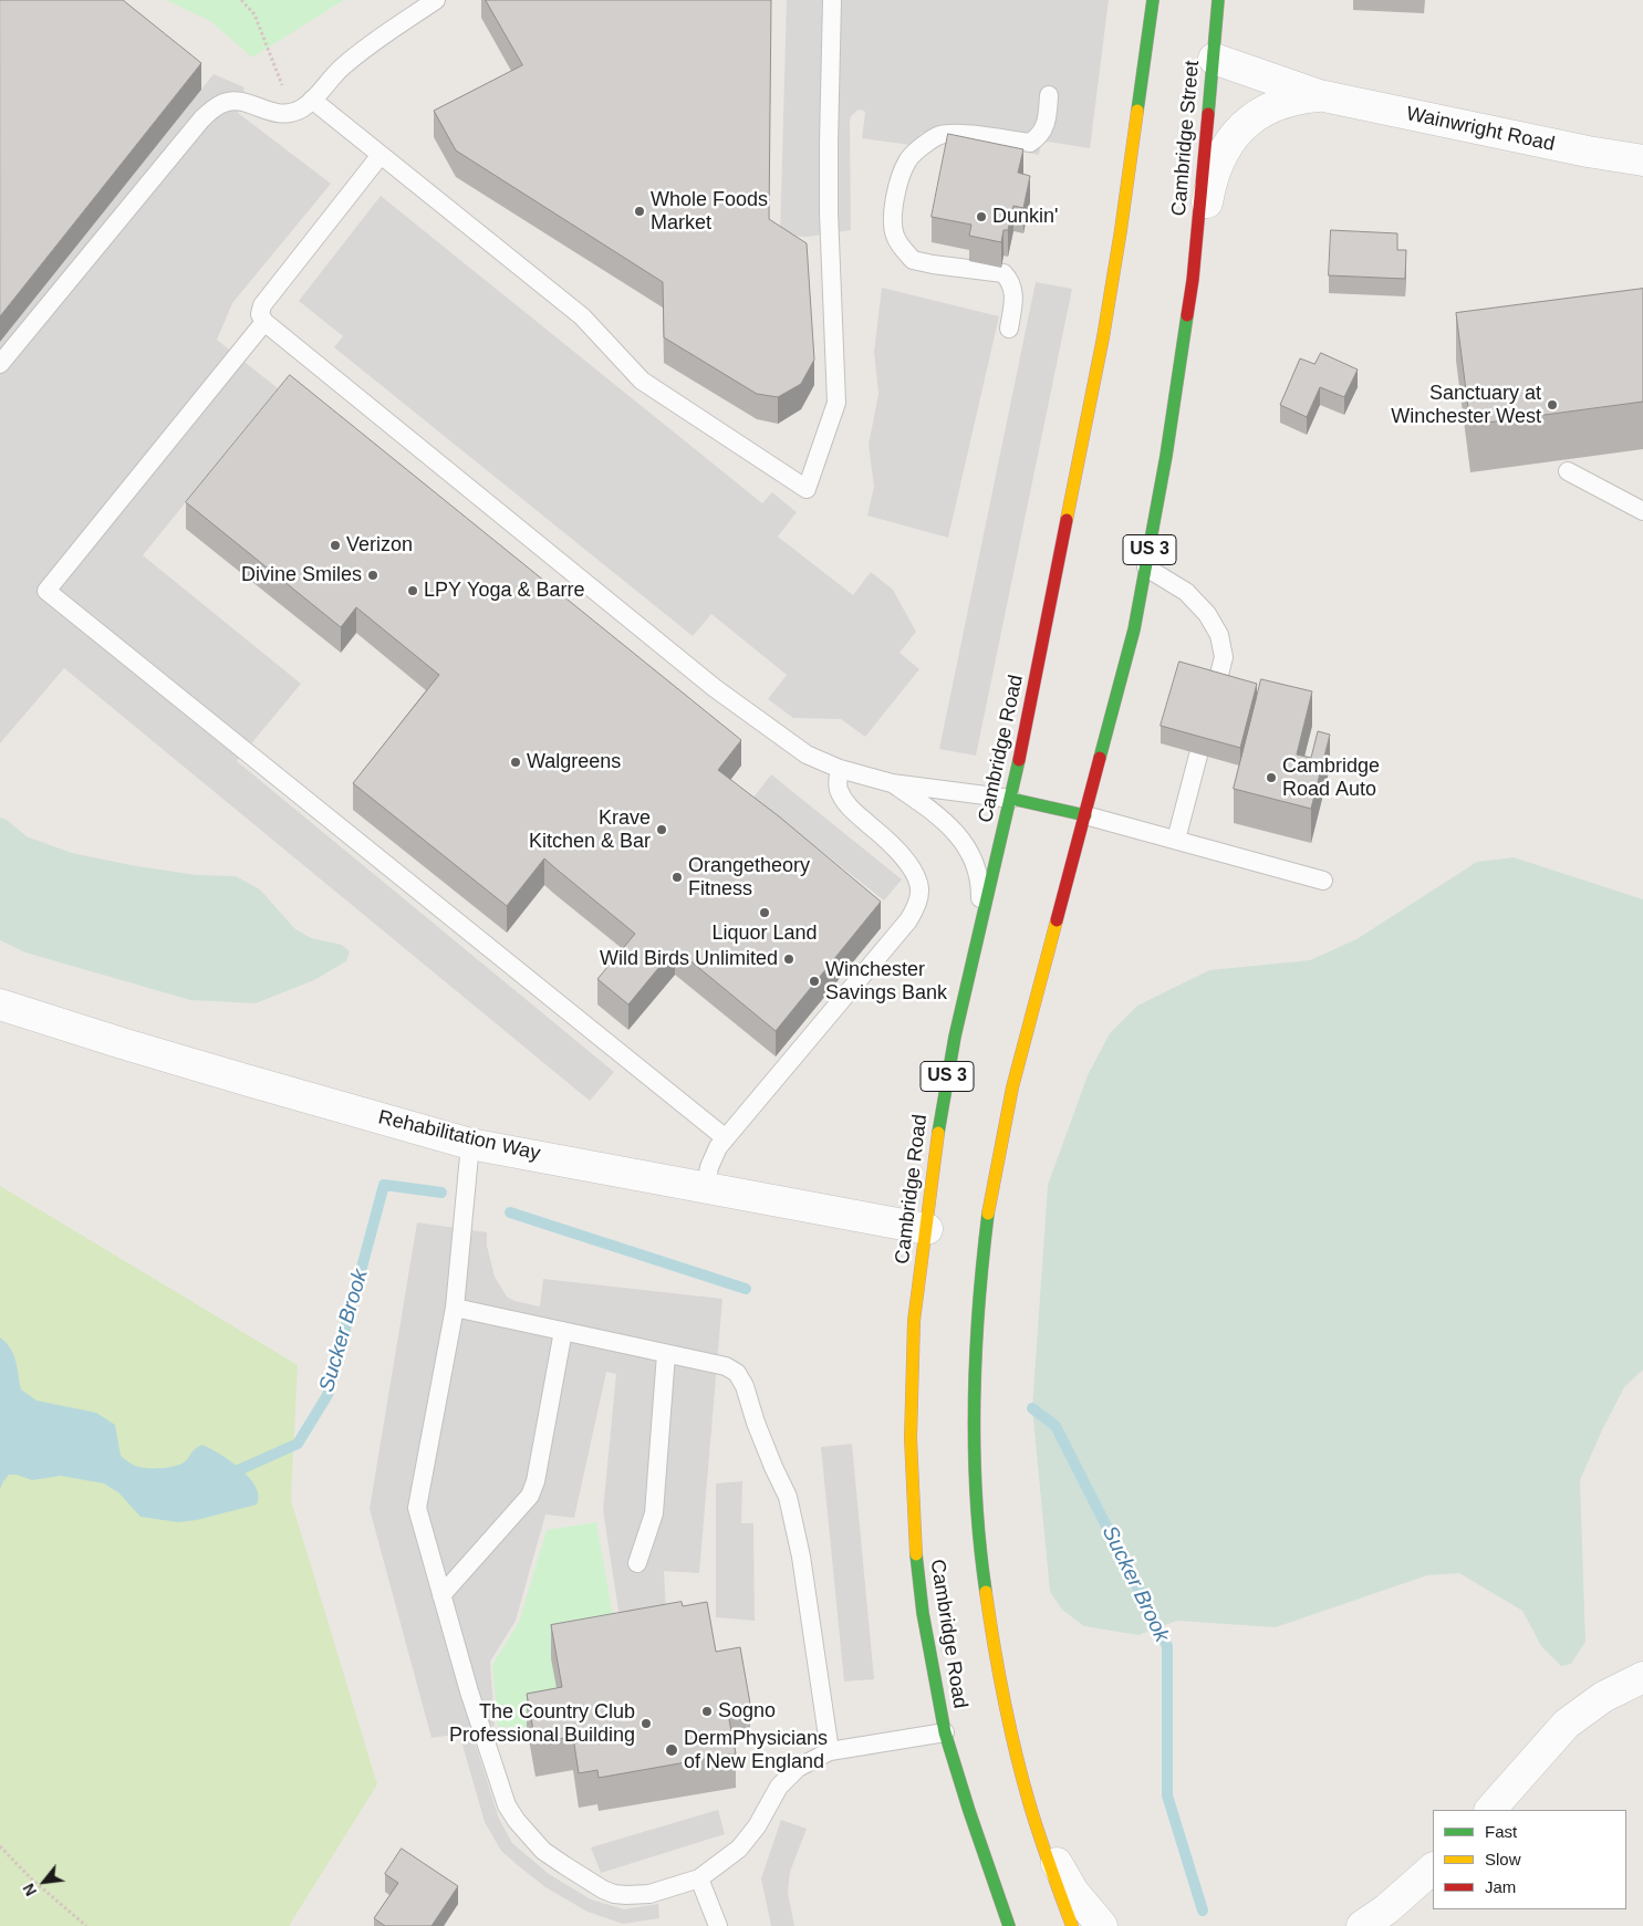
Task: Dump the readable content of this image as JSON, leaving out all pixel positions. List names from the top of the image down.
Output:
{
  "streets": {
    "highway": ["Cambridge Street", "US 3", "Cambridge Road"],
    "street": ["Wainwright Road", "Rehabilitation Way"]
  },
  "crossings": [
    ["Wainwright Road", "Cambridge Street"],
    ["Wainwright Road", "US 3"],
    ["Cambridge Street", "US 3"],
    ["Cambridge Road", "Rehabilitation Way"]
  ],
  "water": ["Sucker Brook"],
  "places": [
    "Whole Foods Market",
    "Dunkin'",
    "Sanctuary at Winchester West",
    "Verizon",
    "Divine Smiles",
    "LPY Yoga & Barre",
    "Walgreens",
    "Cambridge Road Auto",
    "Krave Kitchen & Bar",
    "Orangetheory Fitness",
    "Liquor Land",
    "Wild Birds Unlimited",
    "Winchester Savings Bank",
    "Sogno",
    "The Country Club Professional Building",
    "DermPhysicians of New England"
  ],
  "legend": ["Fast", "Slow", "Jam"],
  "north": "bottom left"
}
